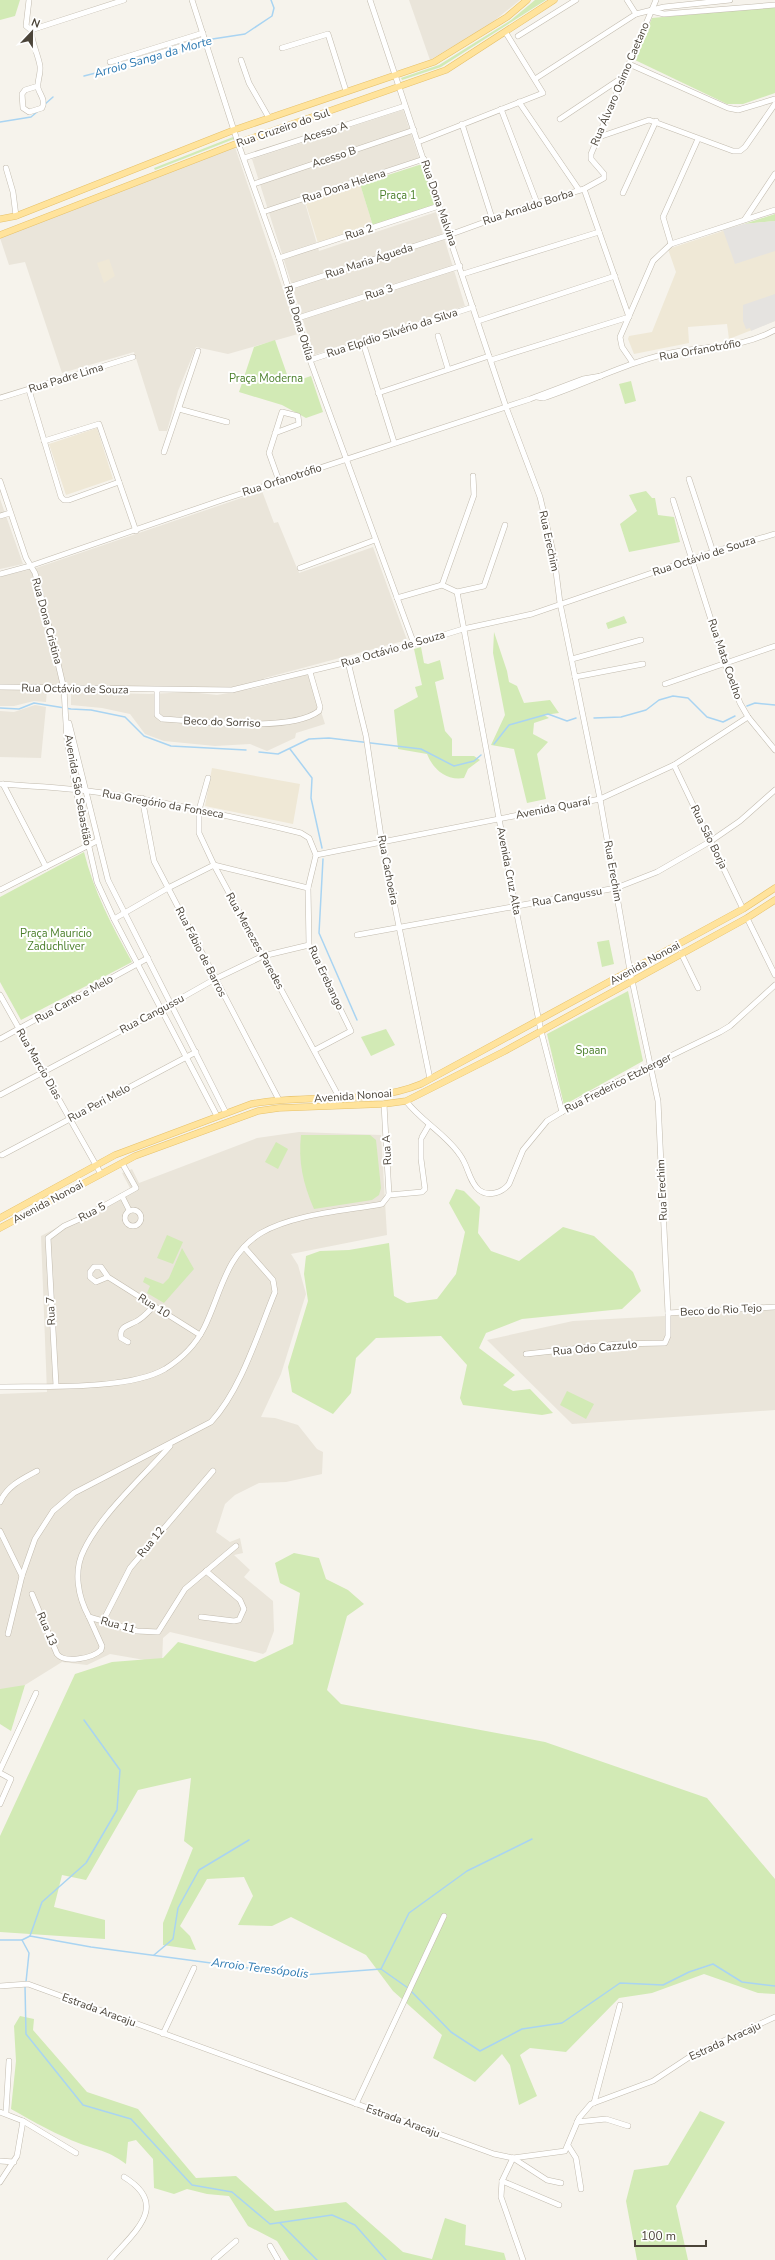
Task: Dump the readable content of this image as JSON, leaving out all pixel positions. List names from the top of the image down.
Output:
{
  "streets": {
    "main road": ["Rua Cruzeiro do Sul", "Avenida Nonoai"],
    "street": [
      "Rua Álvaro Osimo Caetano",
      "Acesso A",
      "Acesso B",
      "Rua Dona Helena",
      "Rua Dona Malvina",
      "Rua Arnaldo Borba",
      "Rua 2",
      "Rua Maria Águeda",
      "Rua 3",
      "Rua Dona Otília",
      "Rua Elpídio Silvério da Silva",
      "Rua Orfanotrófio",
      "Rua Padre Lima",
      "Rua Erechim",
      "Rua Octávio de Souza",
      "Rua Dona Cristina",
      "Rua Mata Coelho",
      "Beco do Sorriso",
      "Avenida São Sebastião",
      "Rua Gregório da Fonseca",
      "Avenida Quaraí",
      "Rua São Borja",
      "Rua Cachoeira",
      "Avenida Cruz Alta",
      "Rua Cangussu",
      "Rua Menezes Paredes",
      "Rua Fábio de Barros",
      "Rua Erebango",
      "Rua Canto e Melo",
      "Rua Marcio Dias",
      "Rua Frederico Etzberger",
      "Rua Peri Melo",
      "Rua A",
      "Rua 5",
      "Rua 10",
      "Beco do Rio Tejo",
      "Rua 7",
      "Rua Odo Cazzulo",
      "Rua 12",
      "Rua 11",
      "Rua 13",
      "Estrada Aracaju"
    ]
  },
  "crossings": [
    ["Rua Álvaro Osimo Caetano", "Rua Arnaldo Borba"],
    ["Rua Cruzeiro do Sul", "Rua Dona Malvina"],
    ["Rua Cruzeiro do Sul", "Rua Dona Otília"],
    ["Acesso A", "Rua Dona Malvina"],
    ["Acesso A", "Rua Dona Otília"],
    ["Acesso B", "Rua Dona Malvina"],
    ["Acesso B", "Rua Dona Otília"],
    ["Rua Dona Helena", "Rua Dona Malvina"],
    ["Rua Dona Helena", "Rua Dona Otília"],
    ["Rua Dona Malvina", "Rua Arnaldo Borba"],
    ["Rua Dona Malvina", "Rua 2"],
    ["Rua Dona Malvina", "Rua Maria Águeda"],
    ["Rua Dona Malvina", "Rua 3"],
    ["Rua Dona Malvina", "Rua Elpídio Silvério da Silva"],
    ["Rua Dona Malvina", "Rua Orfanotrófio"],
    ["Rua Dona Malvina", "Rua Erechim"],
    ["Rua Arnaldo Borba", "Rua Maria Águeda"],
    ["Rua 2", "Rua Dona Otília"],
    ["Rua Maria Águeda", "Rua Dona Otília"],
    ["Rua 3", "Rua Dona Otília"],
    ["Rua Dona Otília", "Rua Elpídio Silvério da Silva"],
    ["Rua Dona Otília", "Rua Orfanotrófio"],
    ["Rua Dona Otília", "Rua Octávio de Souza"],
    ["Rua Orfanotrófio", "Rua Erechim"],
    ["Rua Orfanotrófio", "Rua Dona Cristina"],
    ["Rua Erechim", "Rua Octávio de Souza"],
    ["Rua Erechim", "Avenida Quaraí"],
    ["Rua Erechim", "Rua Cangussu"],
    ["Rua Erechim", "Avenida Nonoai"],
    ["Rua Erechim", "Rua Frederico Etzberger"],
    ["Rua Erechim", "Beco do Rio Tejo"],
    ["Rua Erechim", "Rua Odo Cazzulo"],
    ["Rua Octávio de Souza", "Rua Dona Cristina"],
    ["Rua Octávio de Souza", "Rua Mata Coelho"],
    ["Rua Octávio de Souza", "Beco do Sorriso"],
    ["Rua Octávio de Souza", "Rua Cachoeira"],
    ["Rua Octávio de Souza", "Avenida Cruz Alta"],
    ["Rua Dona Cristina", "Avenida São Sebastião"],
    ["Rua Mata Coelho", "Avenida Quaraí"],
    ["Avenida São Sebastião", "Rua Gregório da Fonseca"],
    ["Avenida São Sebastião", "Rua Cangussu"],
    ["Avenida São Sebastião", "Avenida Nonoai"],
    ["Avenida São Sebastião", "Rua Canto e Melo"],
    ["Avenida São Sebastião", "Rua Peri Melo"],
    ["Rua Gregório da Fonseca", "Avenida Quaraí"],
    ["Rua Gregório da Fonseca", "Rua Menezes Paredes"],
    ["Rua Gregório da Fonseca", "Rua Fábio de Barros"],
    ["Rua Gregório da Fonseca", "Rua Erebango"],
    ["Avenida Quaraí", "Rua São Borja"],
    ["Avenida Quaraí", "Rua Cachoeira"],
    ["Avenida Quaraí", "Avenida Cruz Alta"],
    ["Avenida Quaraí", "Rua Erebango"],
    ["Rua São Borja", "Rua Cangussu"],
    ["Rua São Borja", "Avenida Nonoai"],
    ["Rua Cachoeira", "Rua Cangussu"],
    ["Rua Cachoeira", "Avenida Nonoai"],
    ["Avenida Cruz Alta", "Rua Cangussu"],
    ["Avenida Cruz Alta", "Avenida Nonoai"],
    ["Avenida Cruz Alta", "Rua Frederico Etzberger"],
    ["Rua Cangussu", "Rua Menezes Paredes"],
    ["Rua Cangussu", "Rua Fábio de Barros"],
    ["Rua Cangussu", "Rua Erebango"],
    ["Rua Cangussu", "Rua Marcio Dias"],
    ["Rua Menezes Paredes", "Avenida Nonoai"],
    ["Rua Menezes Paredes", "Rua Erebango"],
    ["Rua Fábio de Barros", "Avenida Nonoai"],
    ["Avenida Nonoai", "Rua Marcio Dias"],
    ["Avenida Nonoai", "Rua Frederico Etzberger"],
    ["Avenida Nonoai", "Rua A"],
    ["Avenida Nonoai", "Rua 5"],
    ["Rua Canto e Melo", "Rua Marcio Dias"],
    ["Rua Marcio Dias", "Rua Peri Melo"],
    ["Rua 5", "Rua 7"],
    ["Rua 12", "Rua 11"],
    ["Rua 11", "Rua 13"]
  ],
  "water": ["Arroio Sanga da Morte", "Arroio Teresópolis"],
  "parks": [
    "Praça 1",
    "Praça Moderna",
    "Praça Mauricio Zaduchliver",
    "Spaan"
  ],
  "scale_bar": "100 m",
  "north": "top"
}
